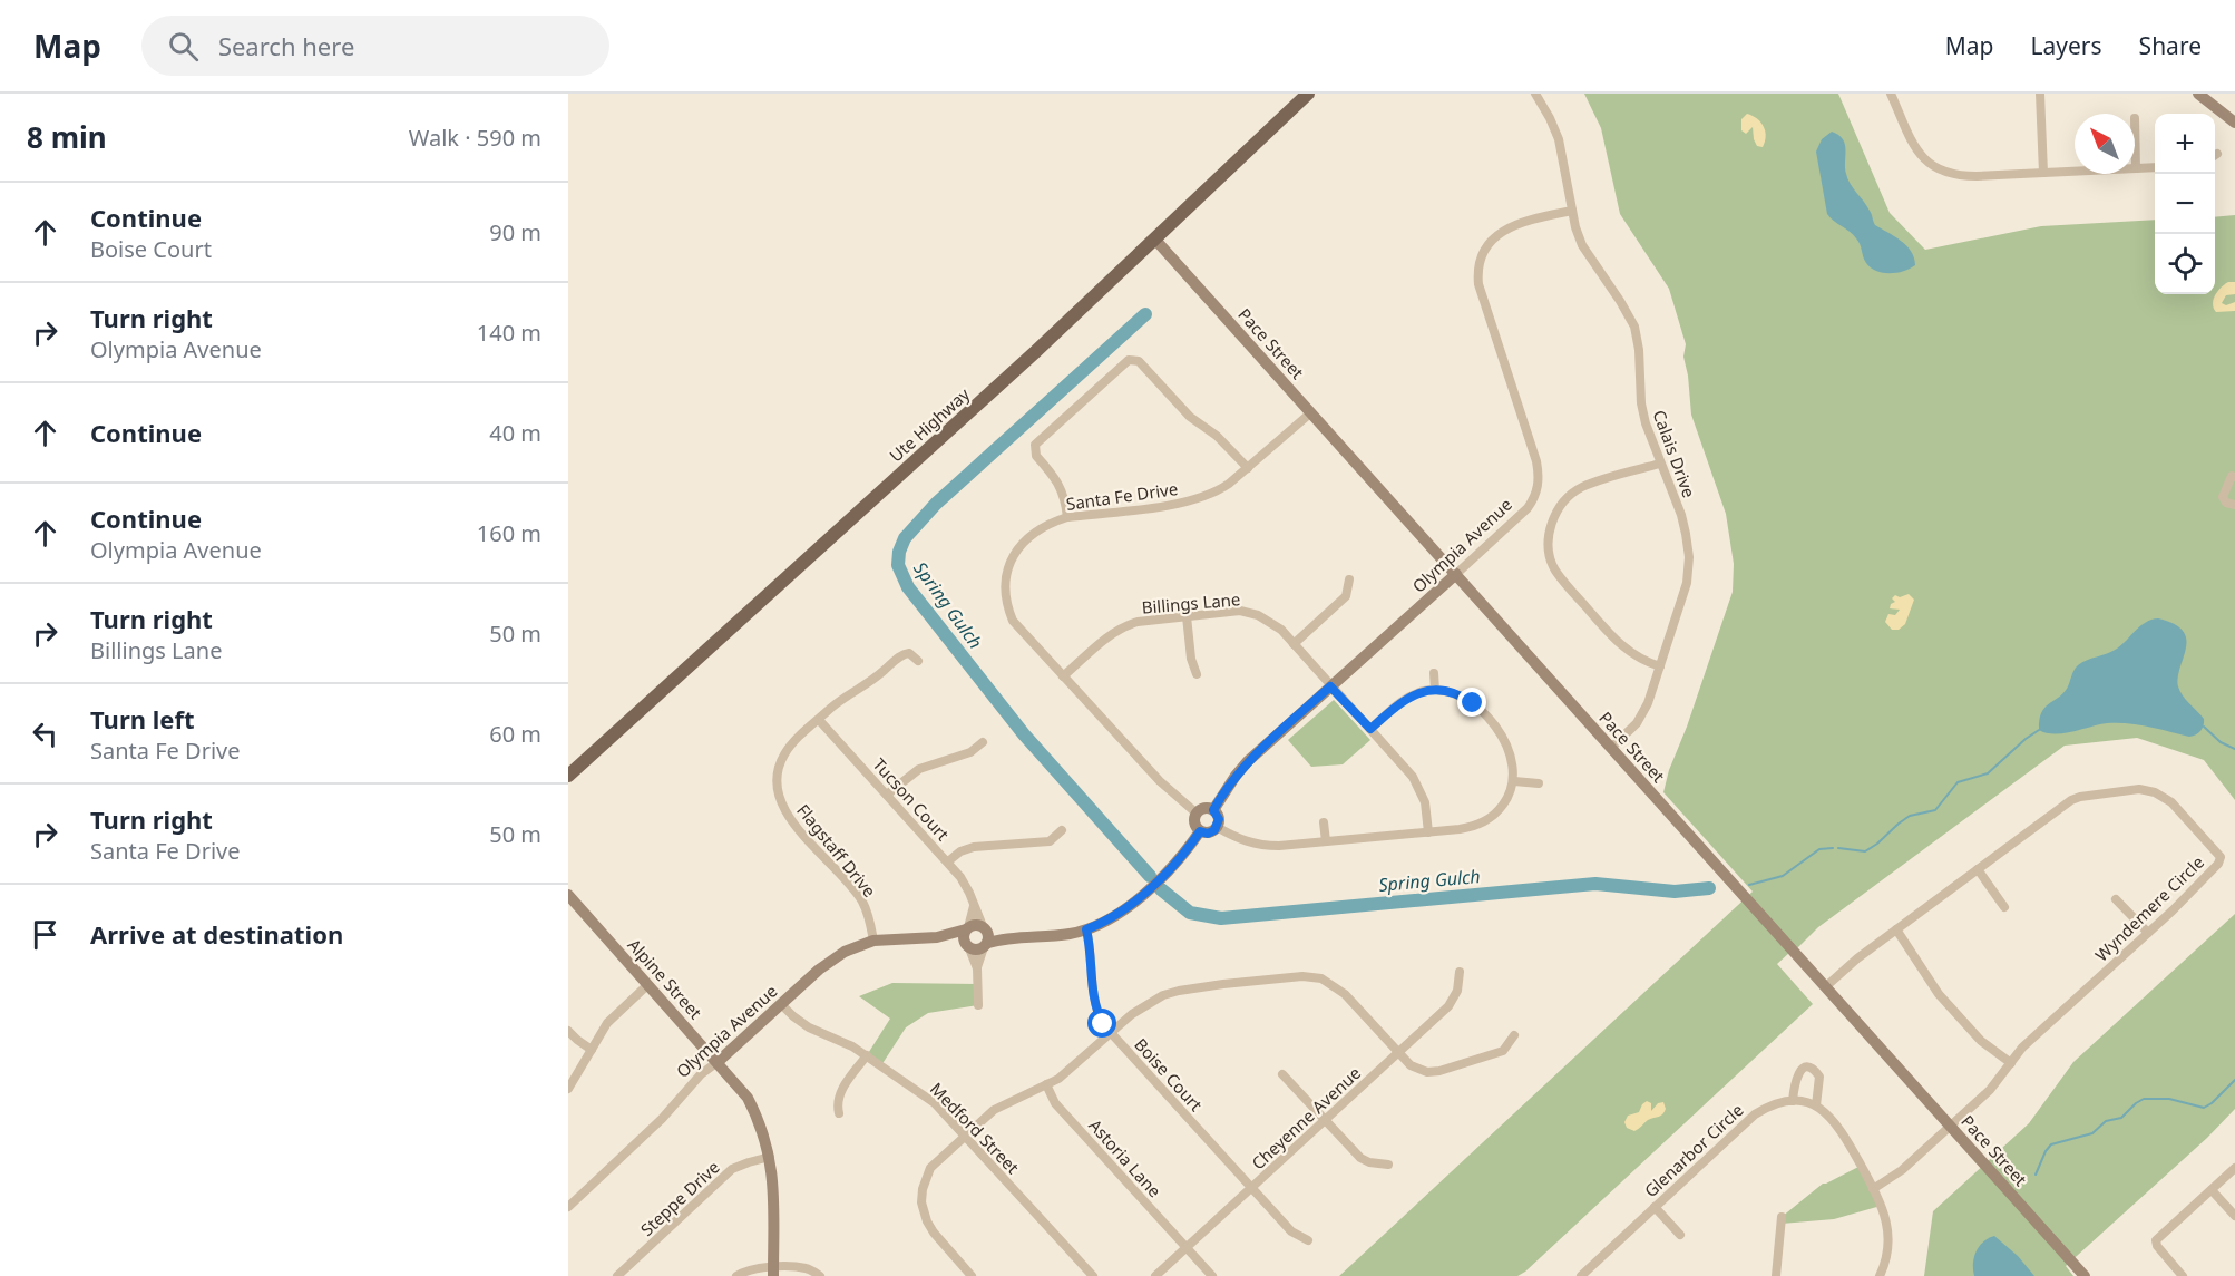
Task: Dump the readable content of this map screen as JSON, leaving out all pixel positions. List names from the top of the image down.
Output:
{
  "streets": {
    "main road": ["Ute Highway"],
    "street": [
      "Pace Street",
      "Calais Drive",
      "Santa Fe Drive",
      "Olympia Avenue",
      "Billings Lane",
      "Tucson Court",
      "Flagstaff Drive",
      "Wyndemere Circle",
      "Alpine Street",
      "Boise Court",
      "Cheyenne Avenue",
      "Medford Street",
      "Glenarbor Circle",
      "Astoria Lane",
      "Steppe Drive"
    ]
  },
  "crossings": [
    ["Pace Street", "Ute Highway"],
    ["Pace Street", "Calais Drive"],
    ["Pace Street", "Santa Fe Drive"],
    ["Pace Street", "Olympia Avenue"],
    ["Pace Street", "Wyndemere Circle"],
    ["Calais Drive", "Olympia Avenue"],
    ["Santa Fe Drive", "Olympia Avenue"],
    ["Santa Fe Drive", "Billings Lane"],
    ["Olympia Avenue", "Billings Lane"],
    ["Olympia Avenue", "Tucson Court"],
    ["Olympia Avenue", "Flagstaff Drive"],
    ["Olympia Avenue", "Alpine Street"],
    ["Olympia Avenue", "Medford Street"],
    ["Tucson Court", "Flagstaff Drive"],
    ["Alpine Street", "Steppe Drive"],
    ["Boise Court", "Cheyenne Avenue"],
    ["Cheyenne Avenue", "Astoria Lane"]
  ],
  "water": ["Spring Gulch"],
  "north": "top left",
  "page": {
    "header": "Map",
    "search": "Search here",
    "nav": ["Map", "Layers", "Share"],
    "heading": ["8 min", "Walk · 590 m"],
    "map_buttons": ["+", "−"],
    "list": [
      ["Continue", "Boise Court", "90 m"],
      ["Turn right", "Olympia Avenue", "140 m"],
      ["Continue", "40 m"],
      ["Continue", "Olympia Avenue", "160 m"],
      ["Turn right", "Billings Lane", "50 m"],
      ["Turn left", "Santa Fe Drive", "60 m"],
      ["Turn right", "Santa Fe Drive", "50 m"],
      "Arrive at destination"
    ]
  }
}
